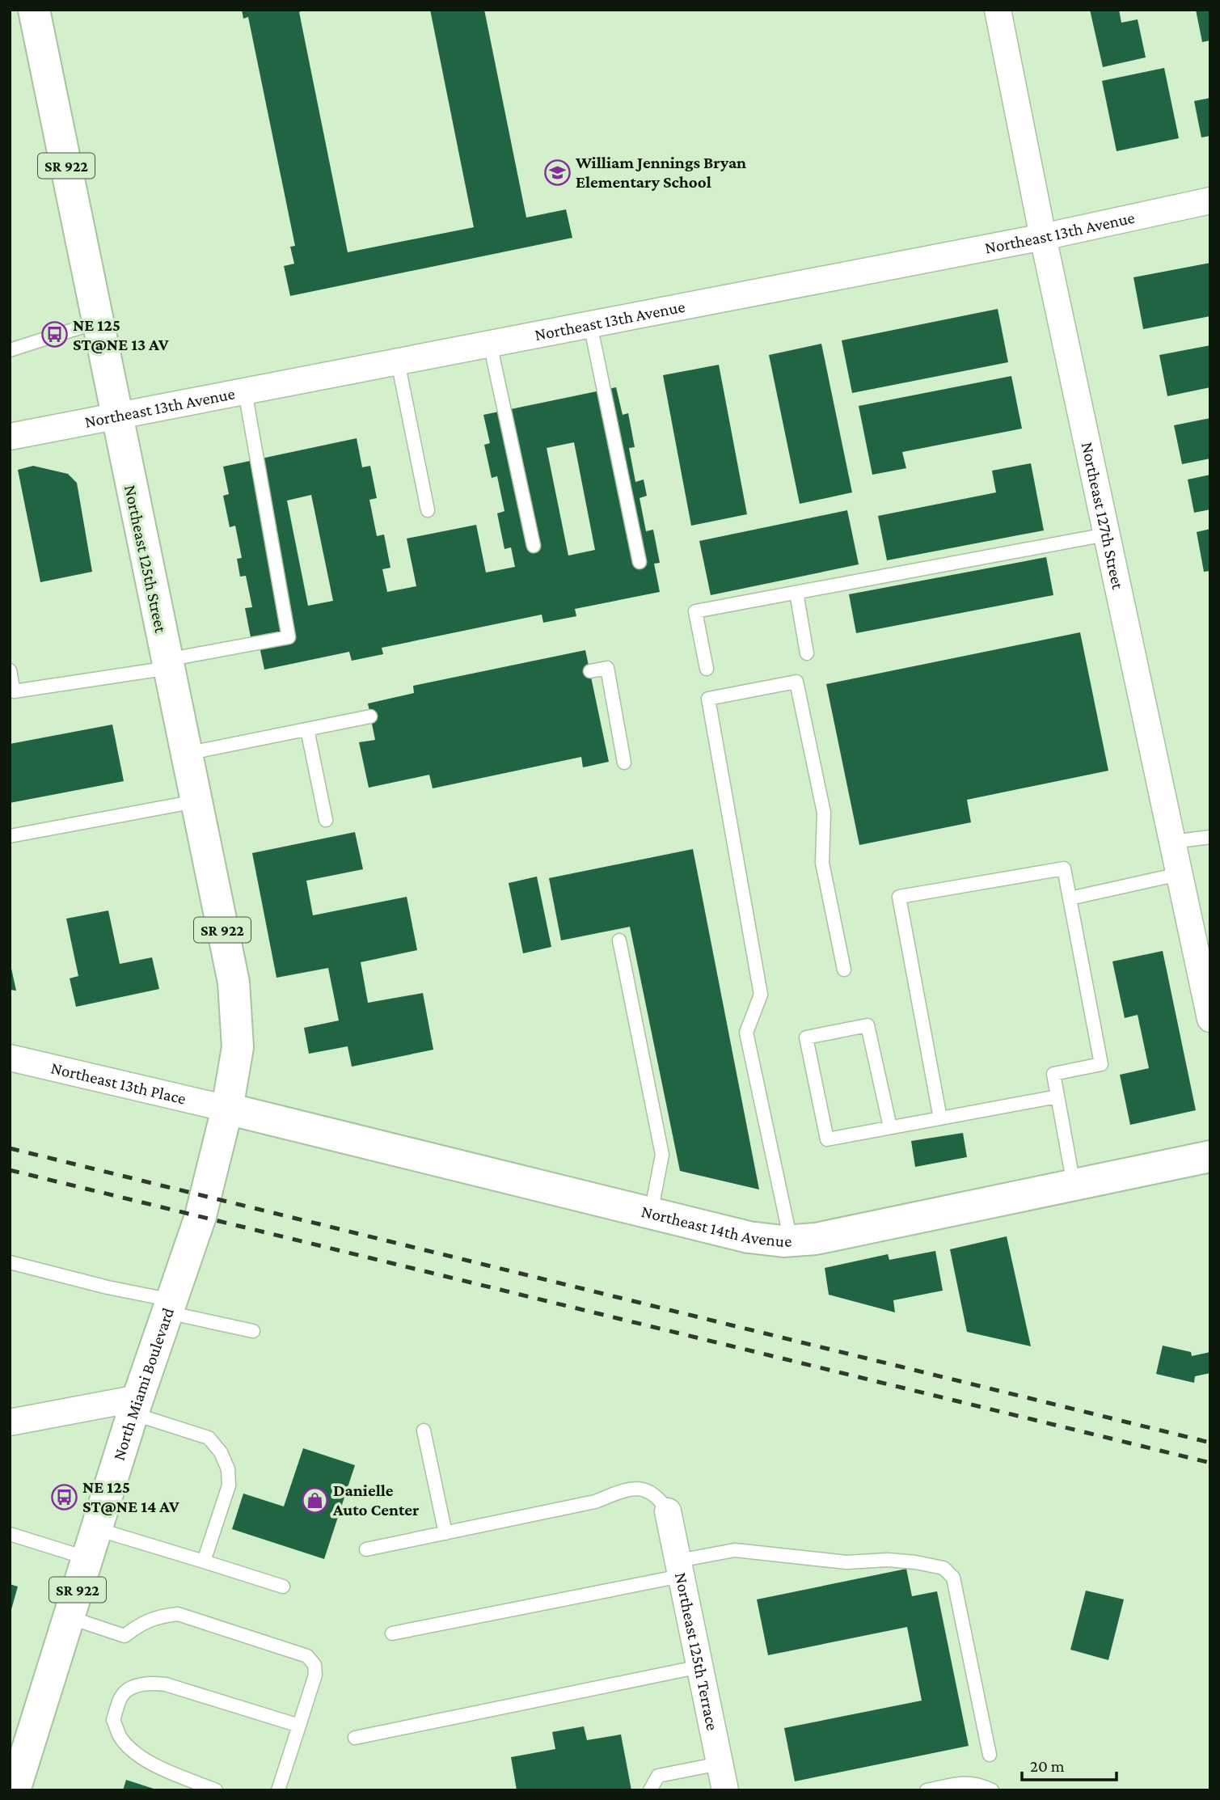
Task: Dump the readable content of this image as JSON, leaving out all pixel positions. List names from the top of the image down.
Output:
{
  "streets": {
    "main road": [
      "SR 922",
      "Northeast 125th Street",
      "Northeast 14th Avenue",
      "North Miami Boulevard"
    ],
    "street": [
      "Northeast 13th Avenue",
      "Northeast 127th Street",
      "Northeast 13th Place",
      "Northeast 125th Terrace"
    ]
  },
  "crossings": [
    ["Northeast 13th Avenue", "Northeast 127th Street"],
    ["Northeast 13th Avenue", "Northeast 125th Street"],
    ["Northeast 125th Street", "Northeast 13th Place"],
    ["Northeast 125th Street", "Northeast 14th Avenue"],
    ["Northeast 125th Street", "North Miami Boulevard"],
    ["Northeast 13th Place", "Northeast 14th Avenue"],
    ["Northeast 13th Place", "North Miami Boulevard"],
    ["Northeast 14th Avenue", "North Miami Boulevard"]
  ],
  "places": {
    "school or university": ["William Jennings Bryan Elementary School"],
    "bus stop": ["NE 125 ST@NE 13 AV", "NE 125 ST@NE 14 AV"],
    "shop": ["Danielle Auto Center"]
  },
  "scale_bar": "20 m"
}
